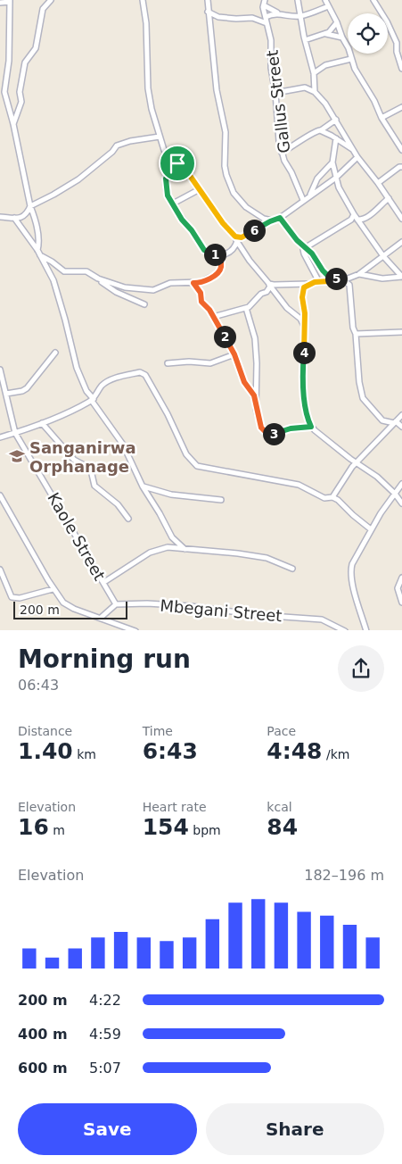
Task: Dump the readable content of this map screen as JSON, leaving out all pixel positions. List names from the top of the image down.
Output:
{
  "streets": {
    "street": ["Gallus Street", "Kaole Street", "Mbegani Street"]
  },
  "crossings": [
    ["Kaole Street", "Mbegani Street"]
  ],
  "places": {
    "school or university": ["Sanganirwa Orphanage"]
  },
  "scale_bar": "200 m",
  "page": {
    "pins": [
      "6",
      "1",
      "5",
      "2",
      "4",
      "3"
    ],
    "scale": "200 m",
    "heading": ["Morning run", "06:43"],
    "stats": [
      ["Distance", "1.40 km"],
      ["Time", "6:43"],
      ["Pace", "4:48 /km"],
      ["Elevation", "16 m"],
      ["Heart rate", "154 bpm"],
      ["kcal", "84"]
    ],
    "chart": ["Elevation", "182–196 m"],
    "list": [
      {
        "name": "200 m",
        "note": "4:22"
      },
      {
        "name": "400 m",
        "note": "4:59"
      },
      {
        "name": "600 m",
        "note": "5:07"
      }
    ],
    "buttons": ["Save", "Share"]
  }
}
